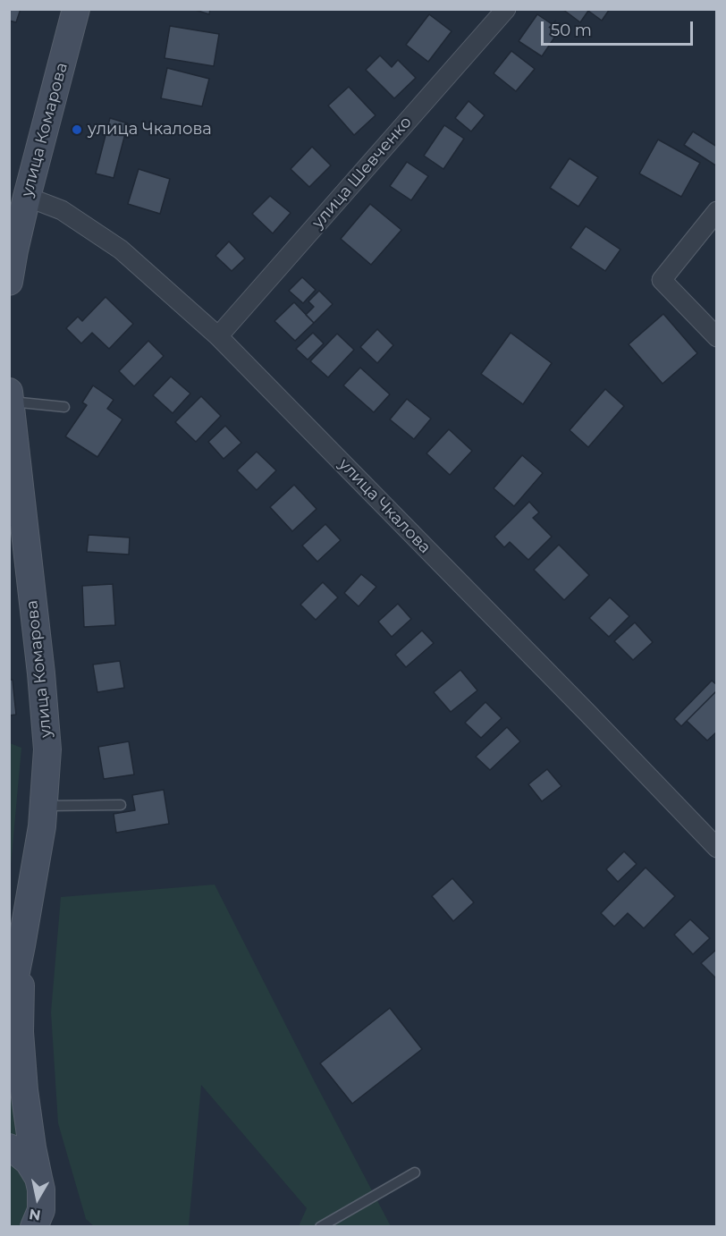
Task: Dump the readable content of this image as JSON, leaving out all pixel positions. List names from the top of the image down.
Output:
{
  "streets": {
    "main road": ["улица Комарова"],
    "street": ["улица Шевченко", "улица Чкалова"]
  },
  "crossings": [
    ["улица Комарова", "улица Чкалова"],
    ["улица Шевченко", "улица Чкалова"]
  ],
  "places": ["улица Чкалова"],
  "scale_bar": "50 m",
  "north": "bottom"
}
